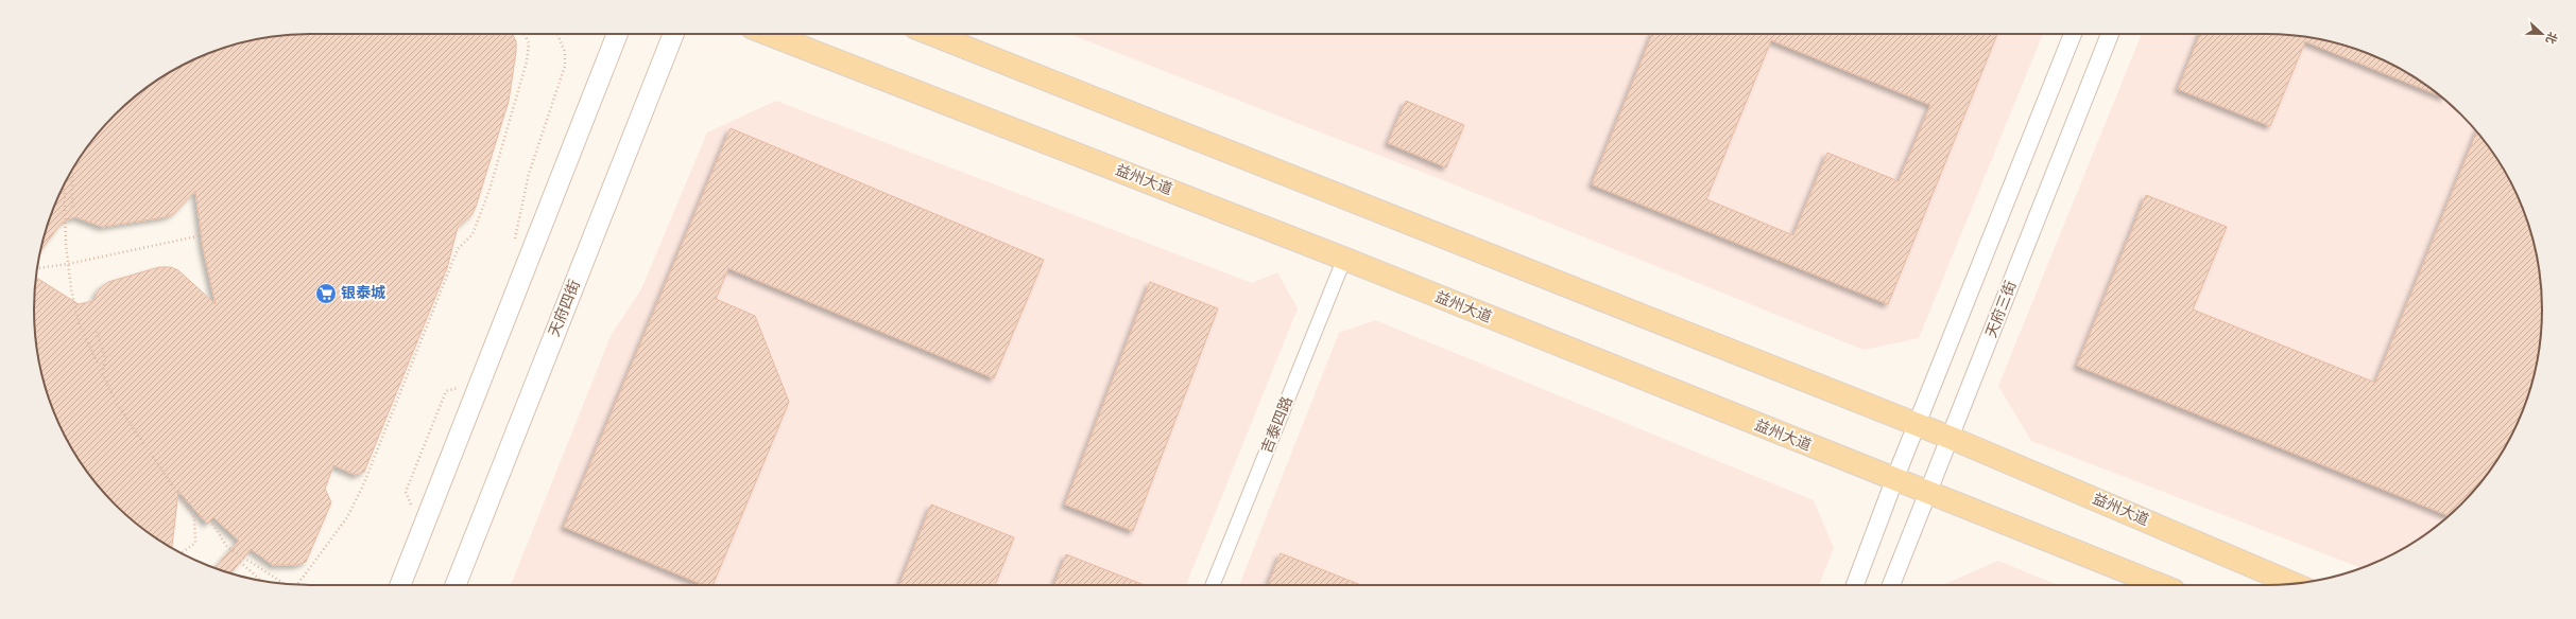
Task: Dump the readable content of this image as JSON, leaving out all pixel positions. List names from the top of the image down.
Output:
{
  "streets": {
    "main road": ["益州大道", "天府四街"],
    "street": ["天府三街", "吉泰四路"]
  },
  "crossings": [
    ["益州大道", "天府三街"],
    ["益州大道", "吉泰四路"]
  ],
  "places": {
    "supermarket": ["银泰城"]
  },
  "north": "right"
}
